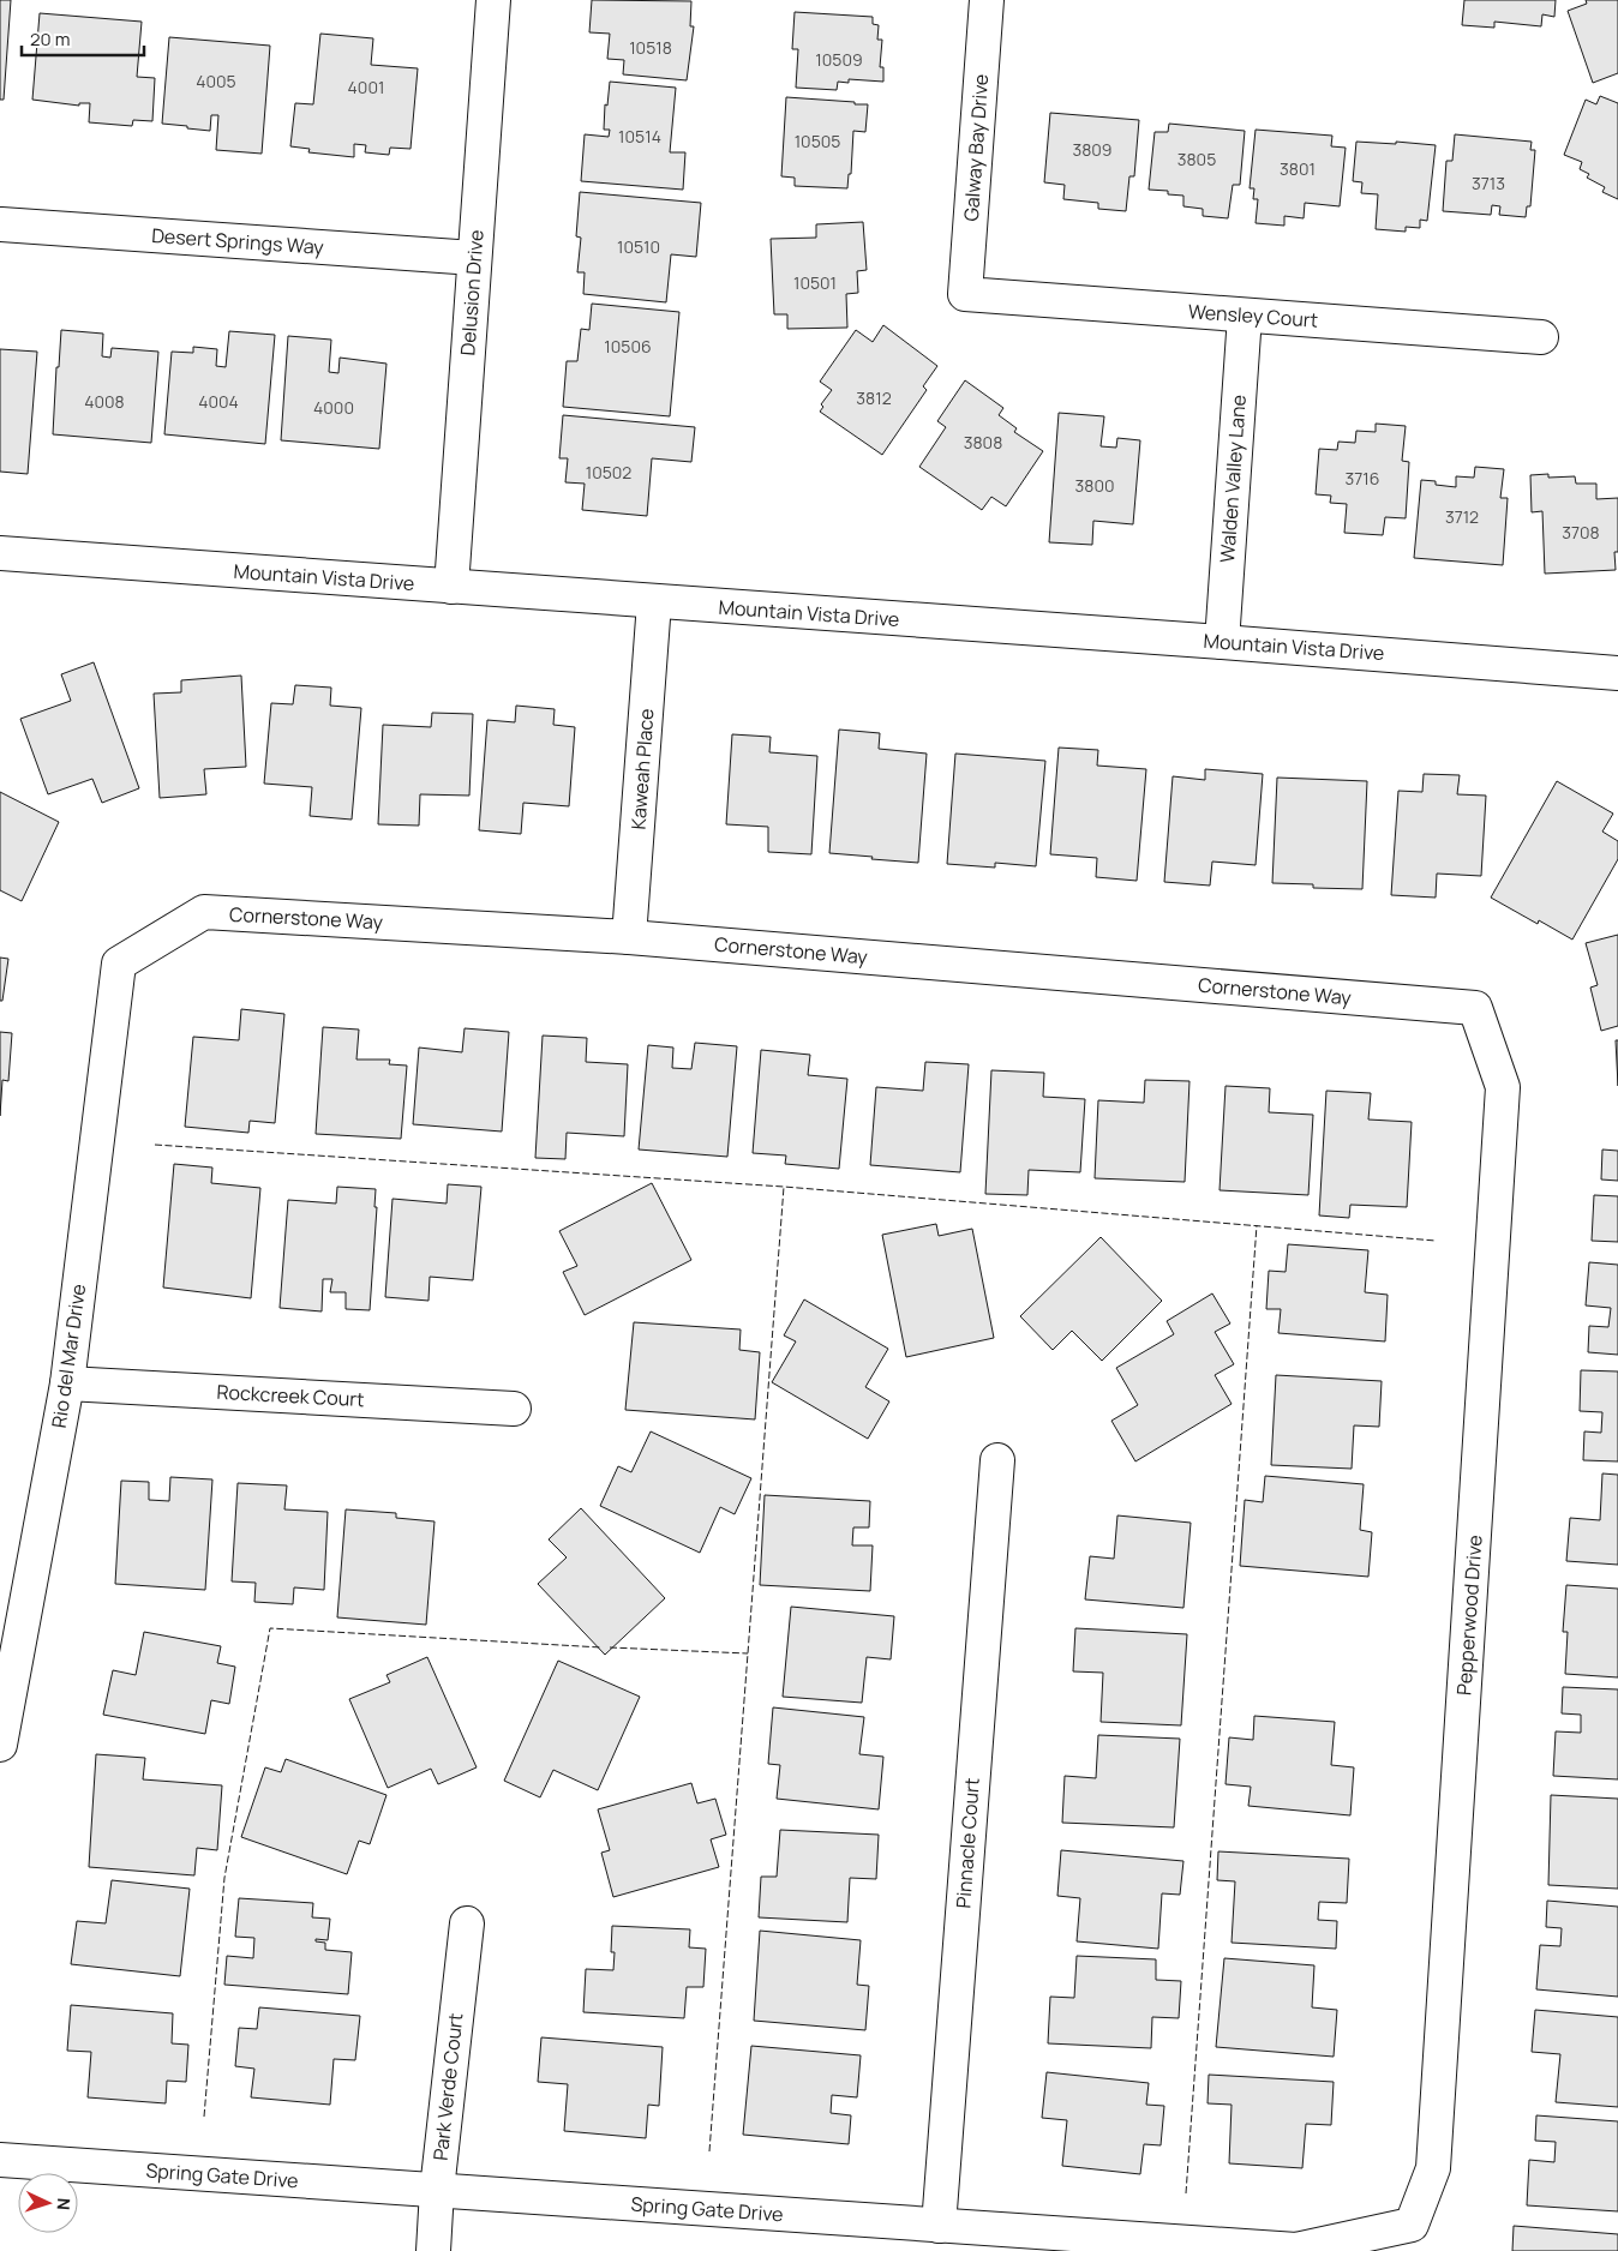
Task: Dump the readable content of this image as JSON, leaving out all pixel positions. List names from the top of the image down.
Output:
{
  "streets": {
    "street": [
      "Galway Bay Drive",
      "Desert Springs Way",
      "Delusion Drive",
      "Wensley Court",
      "Walden Valley Lane",
      "Mountain Vista Drive",
      "Kaweah Place",
      "Cornerstone Way",
      "Rio del Mar Drive",
      "Rockcreek Court",
      "Pepperwood Drive",
      "Pinnacle Court",
      "Park Verde Court",
      "Spring Gate Drive"
    ]
  },
  "crossings": [
    ["Galway Bay Drive", "Wensley Court"],
    ["Desert Springs Way", "Delusion Drive"],
    ["Delusion Drive", "Mountain Vista Drive"],
    ["Wensley Court", "Walden Valley Lane"],
    ["Walden Valley Lane", "Mountain Vista Drive"],
    ["Mountain Vista Drive", "Kaweah Place"],
    ["Kaweah Place", "Cornerstone Way"],
    ["Cornerstone Way", "Rio del Mar Drive"],
    ["Cornerstone Way", "Pepperwood Drive"],
    ["Rio del Mar Drive", "Rockcreek Court"],
    ["Pepperwood Drive", "Spring Gate Drive"],
    ["Pinnacle Court", "Spring Gate Drive"],
    ["Park Verde Court", "Spring Gate Drive"]
  ],
  "house_numbers": [
    "10518",
    "10509",
    "4005",
    "4001",
    "10514",
    "10505",
    "3809",
    "3805",
    "3801",
    "3713",
    "10510",
    "10501",
    "10506",
    "3812",
    "4008",
    "4004",
    "4000",
    "3808",
    "10502",
    "3716",
    "3800",
    "3712",
    "3708"
  ],
  "scale_bar": "20 m",
  "north": "right"
}
